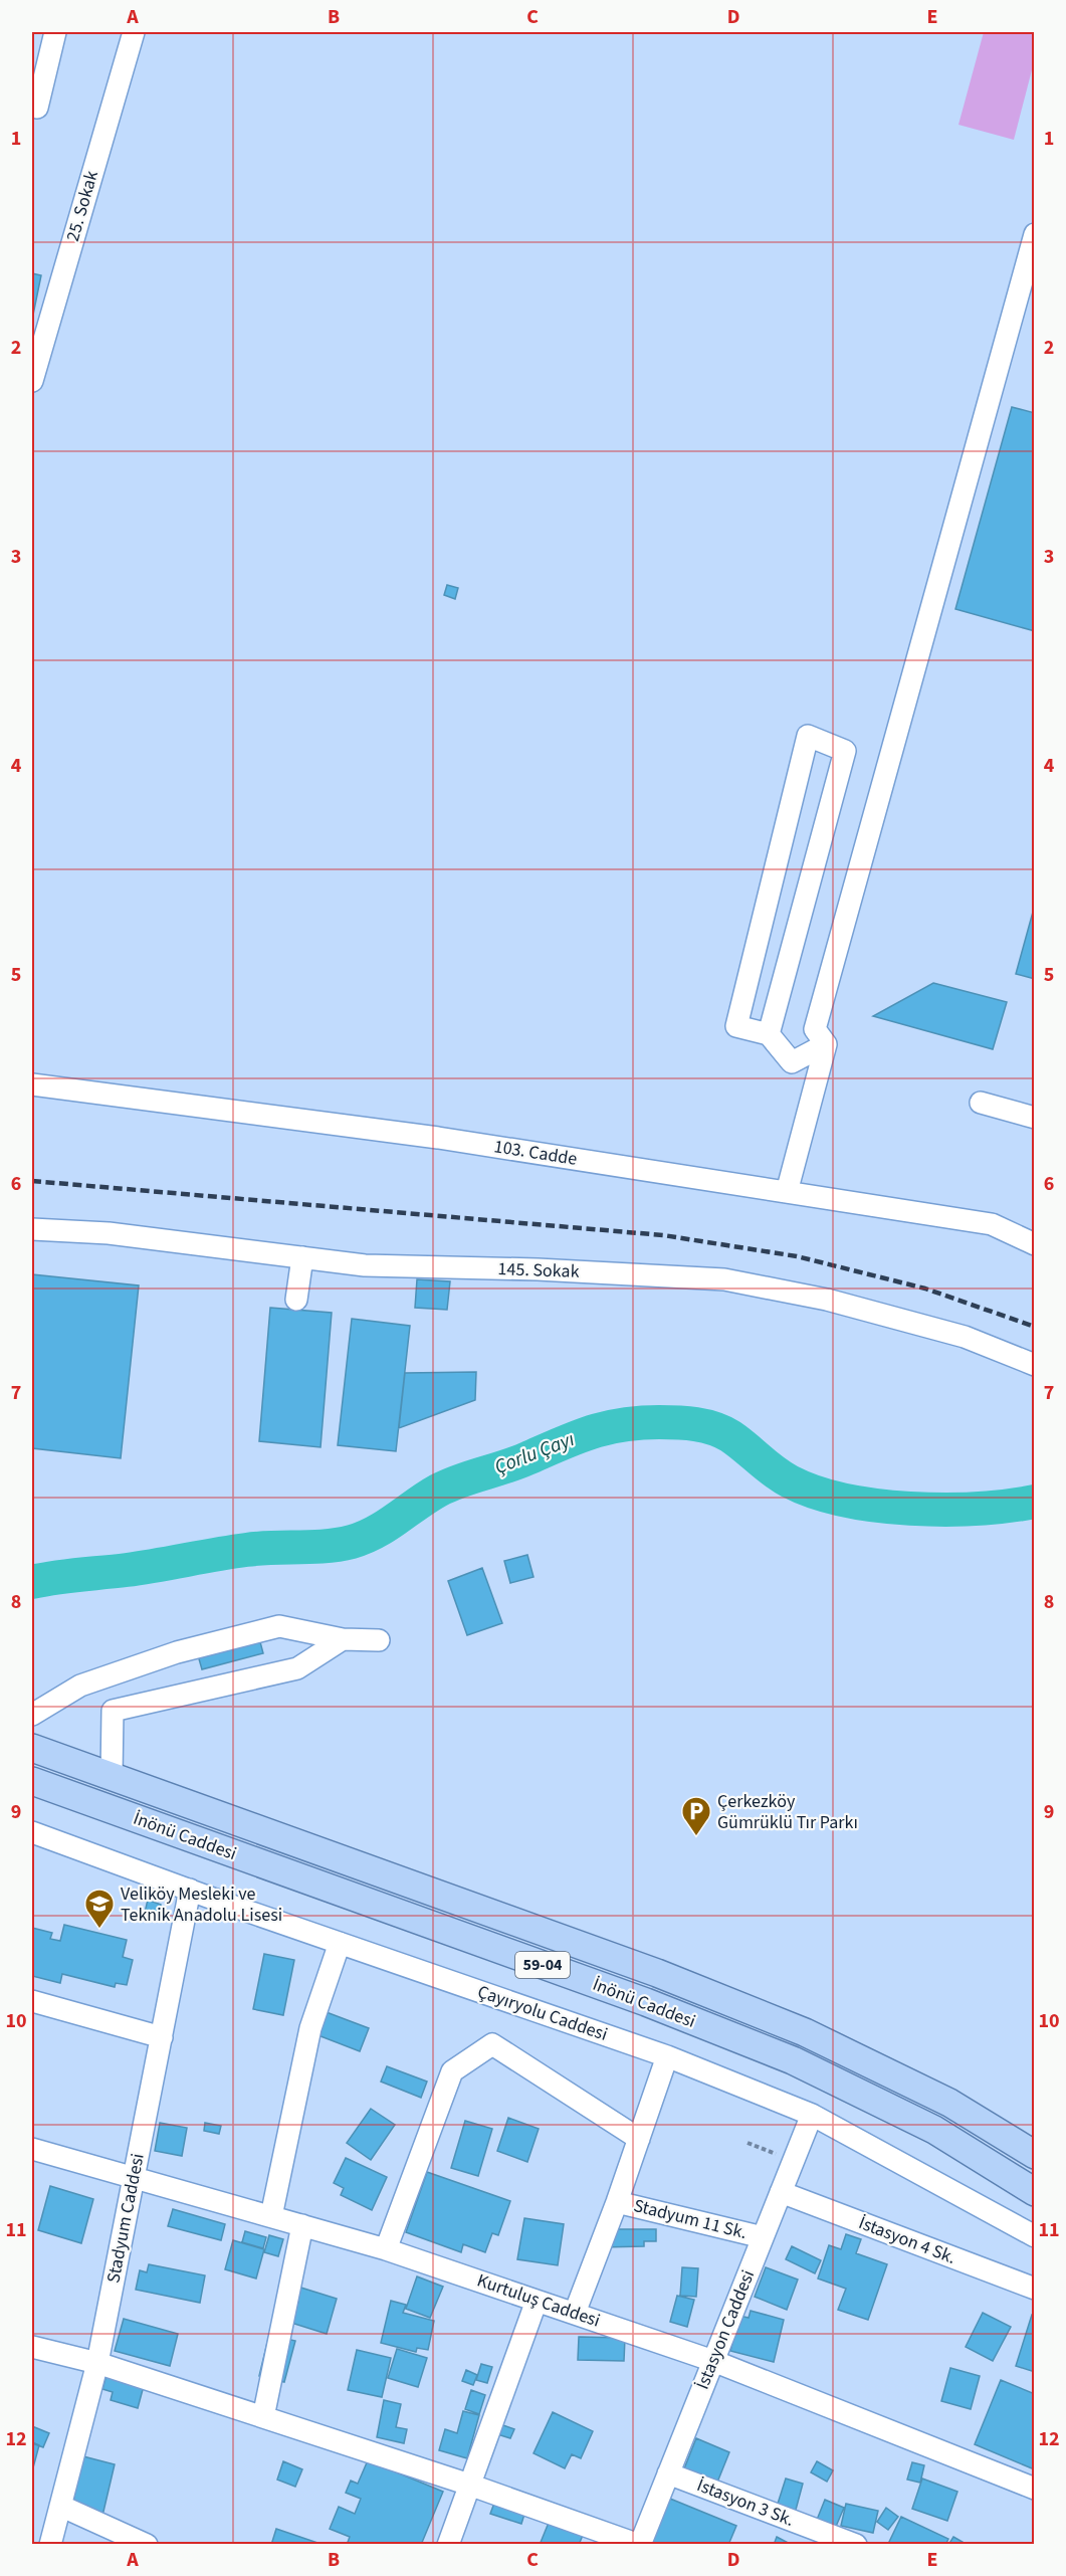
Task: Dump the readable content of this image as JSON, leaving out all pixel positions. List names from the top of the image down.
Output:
{
  "streets": {
    "main road": ["İnönü Caddesi", "59-04"],
    "street": [
      "25. Sokak",
      "103. Cadde",
      "145. Sokak",
      "Çayıryolu Caddesi",
      "Stadyum Caddesi",
      "Stadyum 11 Sk.",
      "İstasyon 4 Sk.",
      "Kurtuluş Caddesi",
      "İstasyon Caddesi",
      "İstasyon 3 Sk."
    ]
  },
  "crossings": [
    ["Çayıryolu Caddesi", "Stadyum Caddesi"],
    ["Çayıryolu Caddesi", "İstasyon Caddesi"],
    ["Stadyum Caddesi", "Kurtuluş Caddesi"],
    ["Stadyum 11 Sk.", "İstasyon Caddesi"],
    ["İstasyon 4 Sk.", "İstasyon Caddesi"],
    ["Kurtuluş Caddesi", "İstasyon Caddesi"],
    ["İstasyon Caddesi", "İstasyon 3 Sk."]
  ],
  "water": ["Çorlu Çayı"],
  "places": {
    "parking": ["Çerkezköy Gümrüklü Tır Parkı"],
    "school or university": ["Veliköy Mesleki ve Teknik Anadolu Lisesi"]
  },
  "grid": {
    "columns": [
      "A",
      "B",
      "C",
      "D",
      "E"
    ],
    "rows": [
      "1",
      "2",
      "3",
      "4",
      "5",
      "6",
      "7",
      "8",
      "9",
      "10",
      "11",
      "12"
    ]
  }
}
